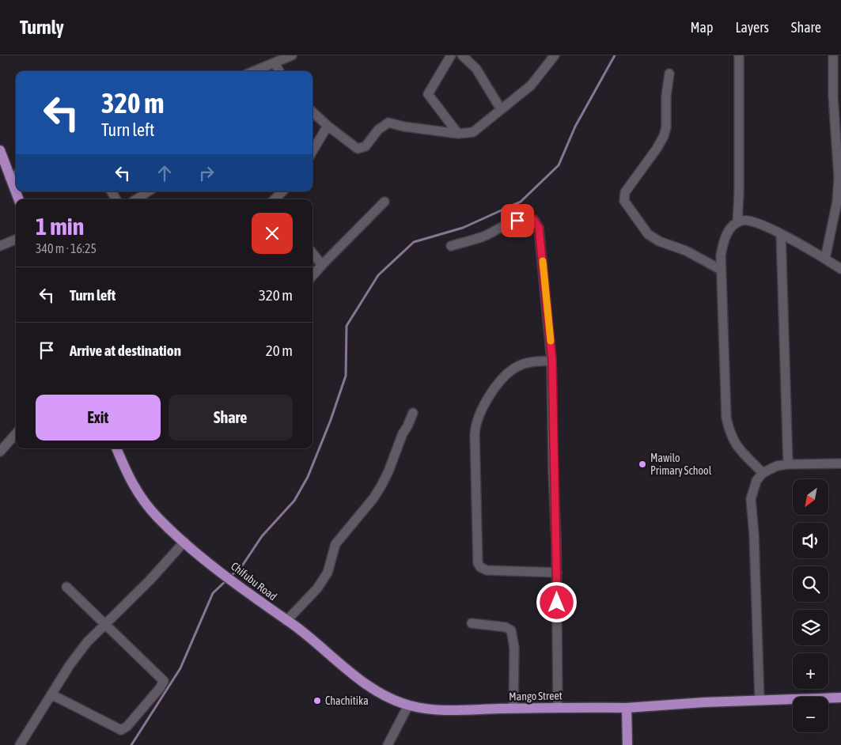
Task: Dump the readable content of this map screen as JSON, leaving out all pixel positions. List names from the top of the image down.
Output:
{
  "streets": {
    "main road": ["Chifubu Road", "Mango Street"]
  },
  "crossings": [
    ["Chifubu Road", "Mango Street"]
  ],
  "places": ["Mawilo Primary School", "Chachitika"],
  "north": "bottom left",
  "page": {
    "header": "Turnly",
    "nav": ["Map", "Layers", "Share"],
    "turn": ["320 m", "Turn left"],
    "heading": ["1 min", "340 m · 16:25"],
    "list": [
      {
        "name": "Turn left",
        "value": "320 m"
      },
      {
        "name": "Arrive at destination",
        "value": "20 m"
      }
    ],
    "buttons": ["Exit", "Share"],
    "map_buttons": ["+", "−"]
  }
}
